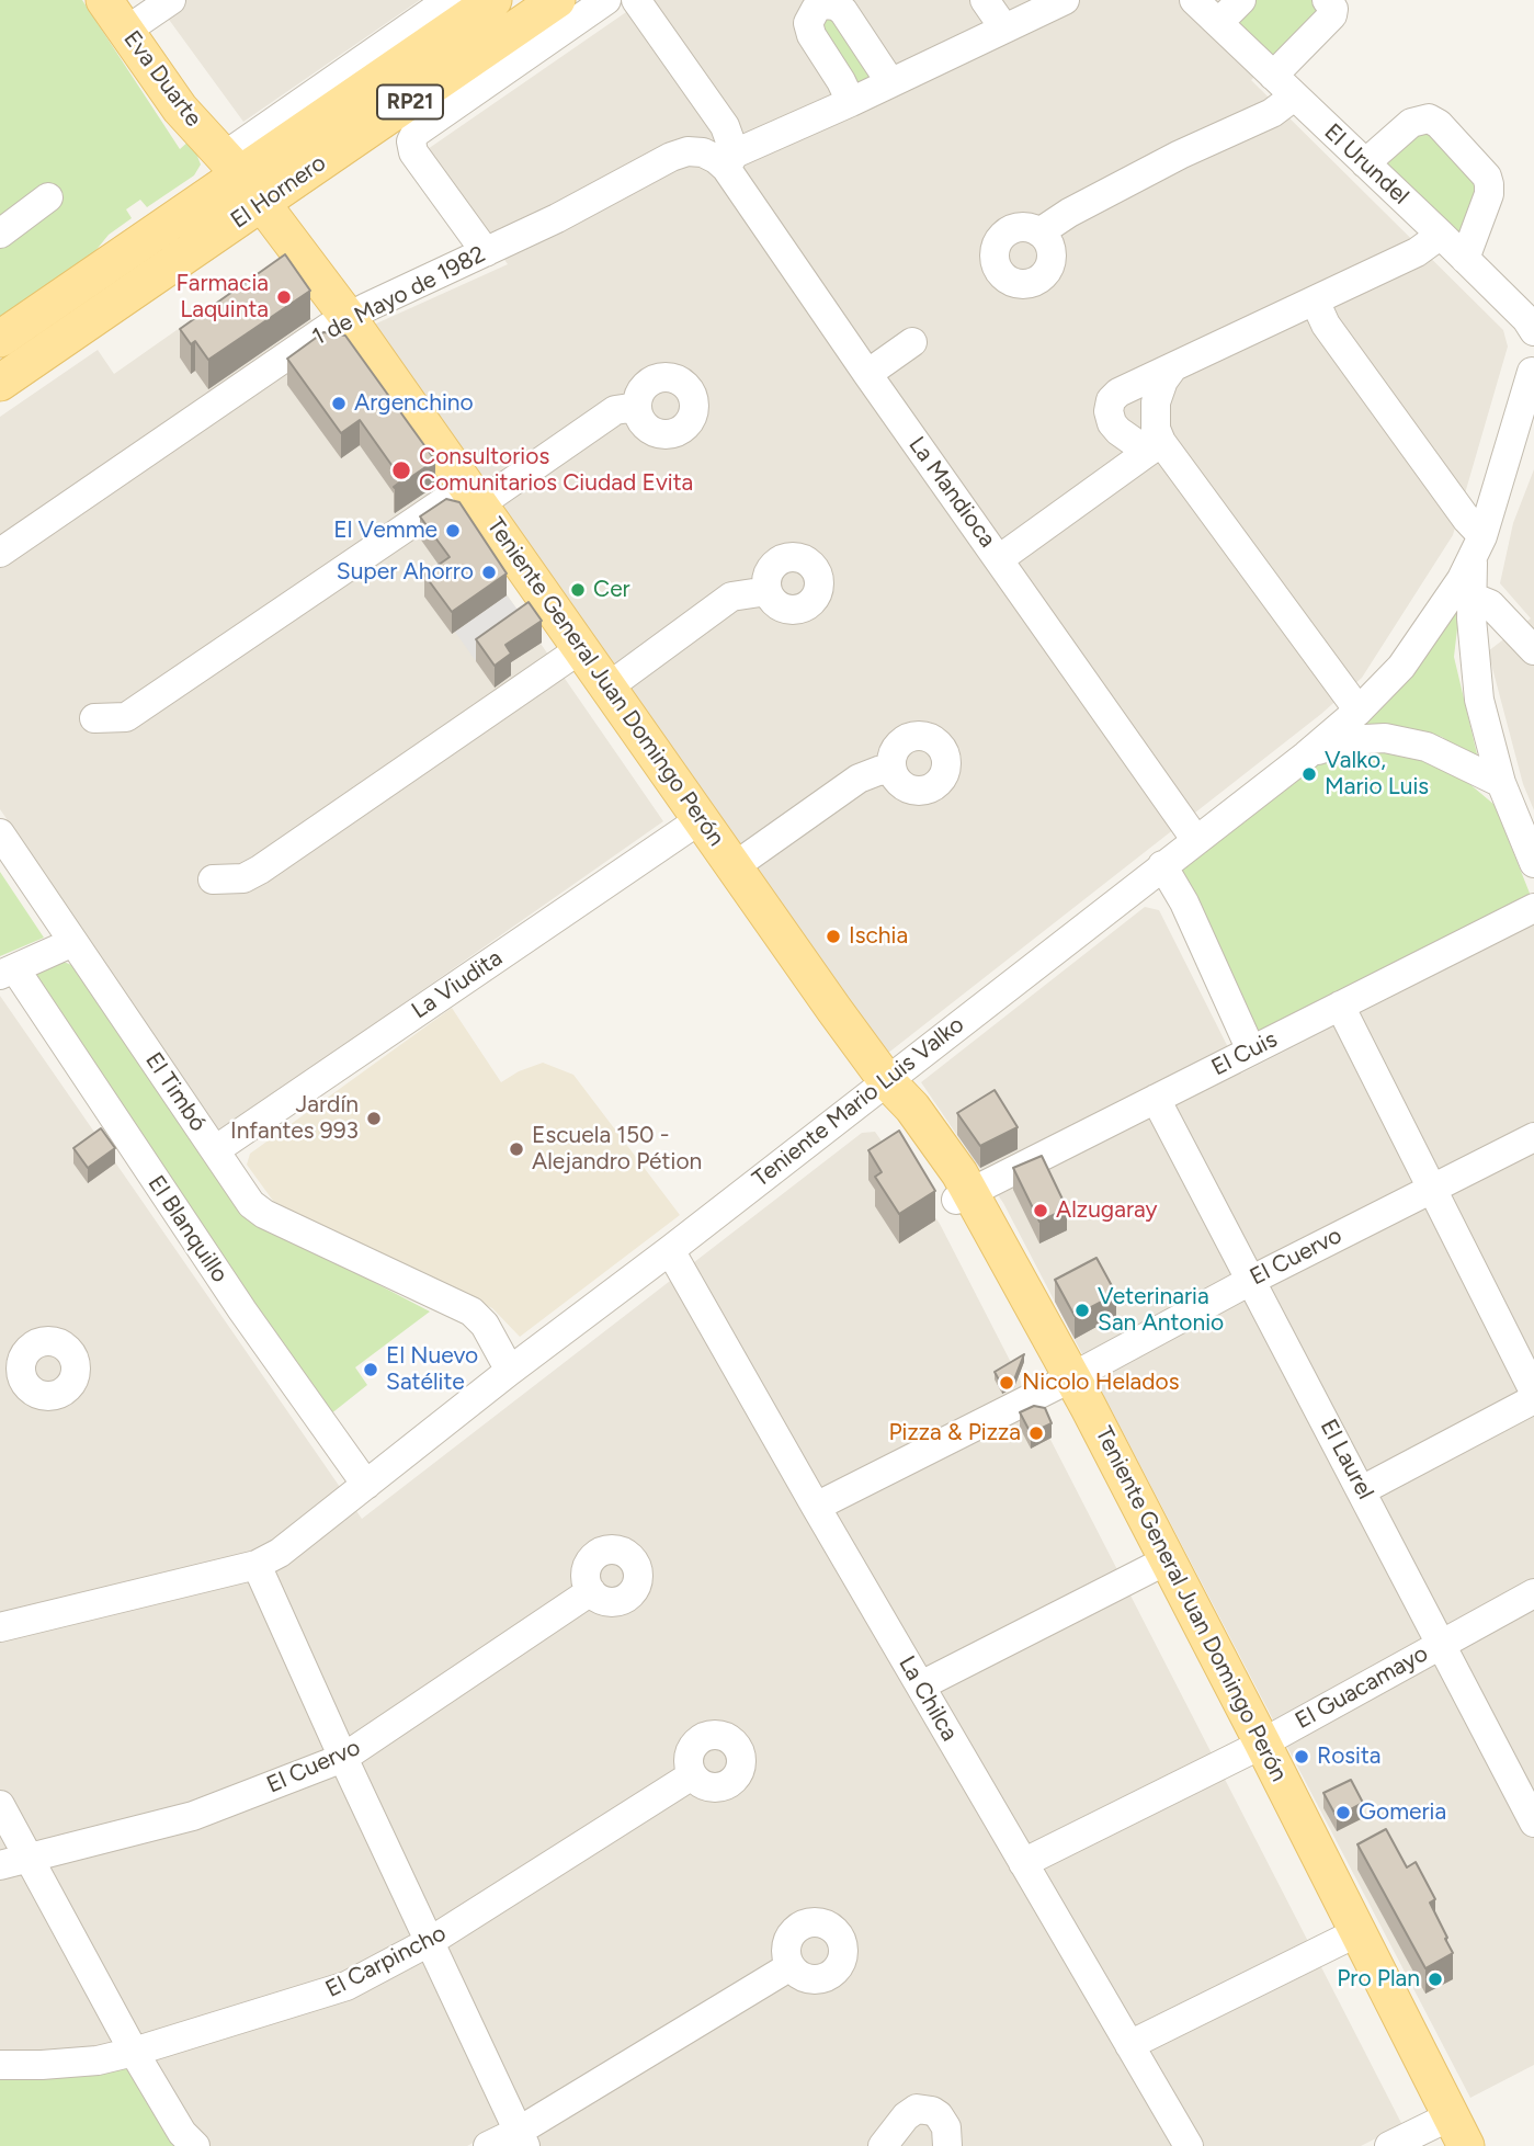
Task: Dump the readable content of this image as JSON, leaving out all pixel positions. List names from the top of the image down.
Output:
{
  "streets": {
    "main road": [
      "Eva Duarte",
      "RP21",
      "El Hornero",
      "Teniente General Juan Domingo Perón"
    ],
    "street": [
      "El Urundel",
      "1 de Mayo de 1982",
      "La Mandioca",
      "La Viudita",
      "El Cuis",
      "El Timbó",
      "Teniente Mario Luis Valko",
      "El Blanquillo",
      "El Cuervo",
      "El Laurel",
      "El Guacamayo",
      "La Chilca",
      "El Carpincho"
    ]
  },
  "crossings": [
    ["Eva Duarte", "El Hornero"],
    ["Eva Duarte", "Teniente General Juan Domingo Perón"],
    ["El Hornero", "Teniente General Juan Domingo Perón"],
    ["1 de Mayo de 1982", "La Mandioca"],
    ["1 de Mayo de 1982", "Teniente General Juan Domingo Perón"],
    ["La Mandioca", "Teniente Mario Luis Valko"],
    ["Teniente General Juan Domingo Perón", "La Viudita"],
    ["Teniente General Juan Domingo Perón", "El Cuis"],
    ["Teniente General Juan Domingo Perón", "Teniente Mario Luis Valko"],
    ["Teniente General Juan Domingo Perón", "El Cuervo"],
    ["Teniente General Juan Domingo Perón", "El Guacamayo"],
    ["La Viudita", "El Timbó"],
    ["El Cuis", "El Laurel"],
    ["El Timbó", "Teniente Mario Luis Valko"],
    ["Teniente Mario Luis Valko", "El Blanquillo"],
    ["Teniente Mario Luis Valko", "La Chilca"],
    ["El Cuervo", "El Laurel"],
    ["El Cuervo", "La Chilca"],
    ["El Laurel", "El Guacamayo"],
    ["El Guacamayo", "La Chilca"]
  ],
  "places": [
    "Farmacia Laquinta",
    "Argenchino",
    "Consultorios Comunitarios Ciudad Evita",
    "El Vemme",
    "Super Ahorro",
    "Cer",
    "Valko, Mario Luis",
    "Ischia",
    "Jardín Infantes 993",
    "Escuela 150 - Alejandro Pétion",
    "Alzugaray",
    "Veterinaria San Antonio",
    "El Nuevo Satélite",
    "Nicolo Helados",
    "Pizza & Pizza",
    "Rosita",
    "Gomeria",
    "Pro Plan"
  ]
}
